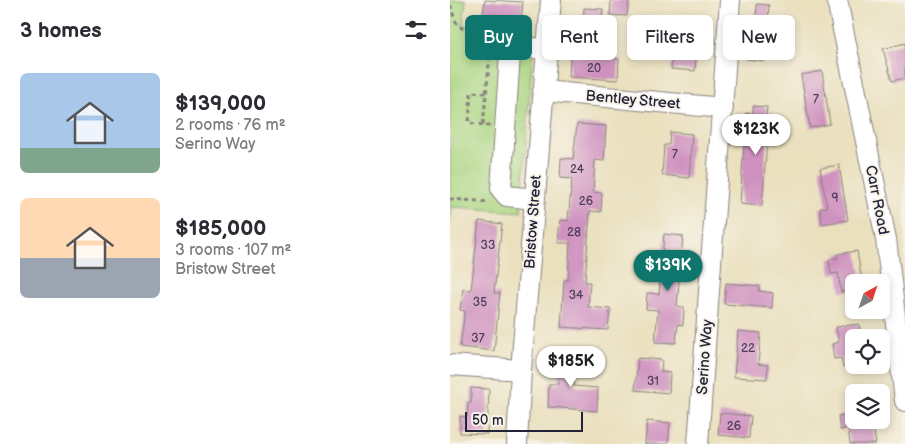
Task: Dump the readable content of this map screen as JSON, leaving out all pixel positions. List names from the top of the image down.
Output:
{
  "streets": {
    "street": [
      "Bentley Street",
      "Carr Road",
      "Bristow Street",
      "Serino Way"
    ]
  },
  "crossings": [
    ["Bentley Street", "Bristow Street"],
    ["Bentley Street", "Serino Way"]
  ],
  "house_numbers": [
    "20",
    "7",
    "7",
    "24",
    "9",
    "26",
    "28",
    "33",
    "34",
    "35",
    "37",
    "22",
    "31",
    "26"
  ],
  "scale_bar": "50 m",
  "north": "top right",
  "page": {
    "heading": "3 homes",
    "chip": [
      "Buy",
      "Rent",
      "Filters",
      "New"
    ],
    "list": [
      {
        "name": "$139,000",
        "note": "2 rooms · 76 m² · Serino Way"
      },
      {
        "name": "$185,000",
        "note": "3 rooms · 107 m² · Bristow Street"
      }
    ],
    "price": ["$123K", "$139K", "$185K"],
    "scale": "50 m"
  }
}
